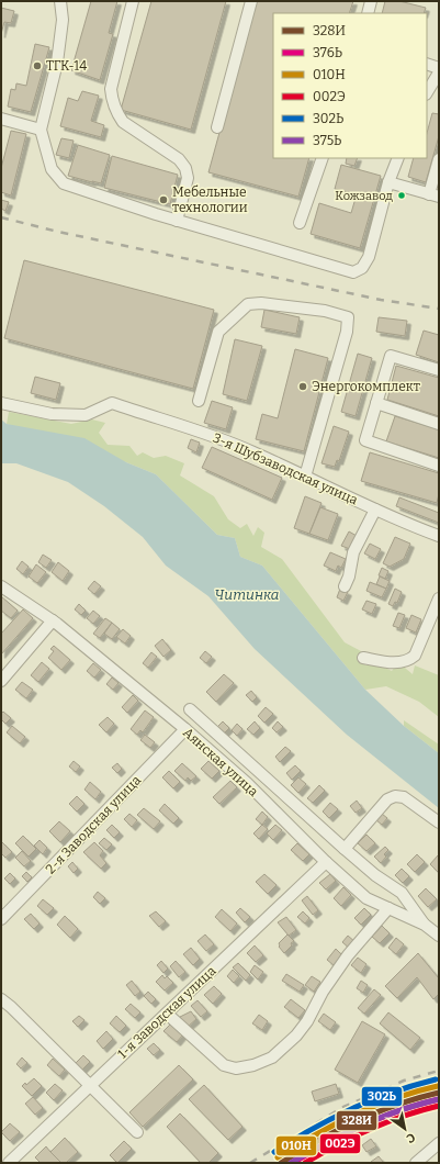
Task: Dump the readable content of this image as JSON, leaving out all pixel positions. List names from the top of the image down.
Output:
{
  "streets": {
    "street": [
      "3-я Шубзаводская улица",
      "Аянская улица",
      "2-я Заводская улица",
      "1-я Заводская улица"
    ]
  },
  "crossings": [
    ["Аянская улица", "2-я Заводская улица"],
    ["Аянская улица", "1-я Заводская улица"]
  ],
  "water": ["Читинка"],
  "places": [
    "ТГК-14",
    "Кожзавод",
    "Мебельные технологии",
    "Энергокомплект"
  ],
  "lines": [
    "transit line 302Ь",
    "transit line 010Н",
    "transit line 328И",
    "transit line 376Ь",
    "transit line 375Ь",
    "transit line 002Э"
  ],
  "legend": [
    "328И",
    "376Ь",
    "010Н",
    "002Э",
    "302Ь",
    "375Ь"
  ],
  "north": "bottom right"
}
